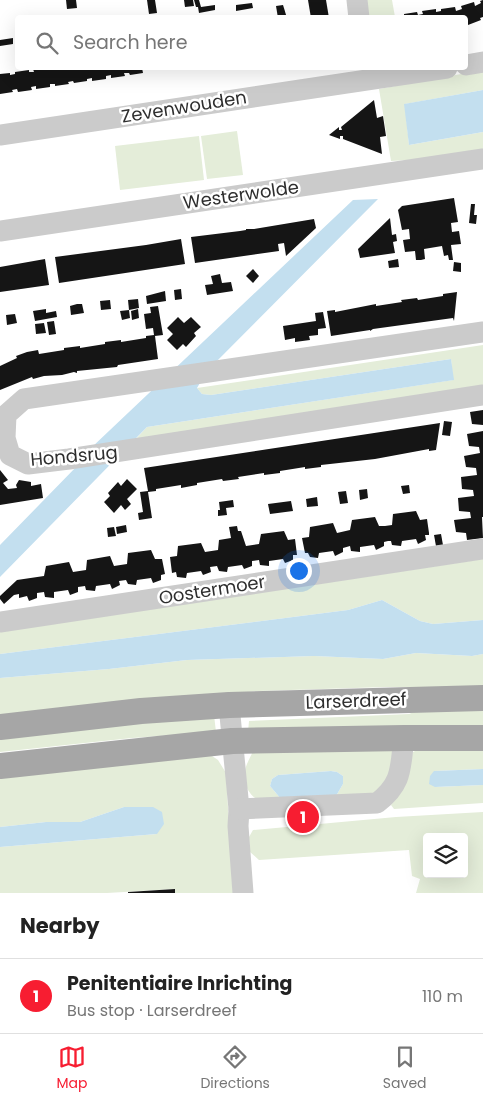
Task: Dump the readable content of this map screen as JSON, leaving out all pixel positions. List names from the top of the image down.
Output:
{
  "streets": {
    "main road": ["Larserdreef"],
    "street": [
      "Zevenwouden",
      "Westerwolde",
      "Hondsrug",
      "Oostermoer"
    ]
  },
  "page": {
    "search": "Search here",
    "pins": "1",
    "heading": "Nearby",
    "list": [
      {
        "mark": "1",
        "name": "Penitentiaire Inrichting",
        "note": "Bus stop · Larserdreef",
        "value": "110 m"
      }
    ],
    "nav": ["Map", "Directions", "Saved"]
  }
}
